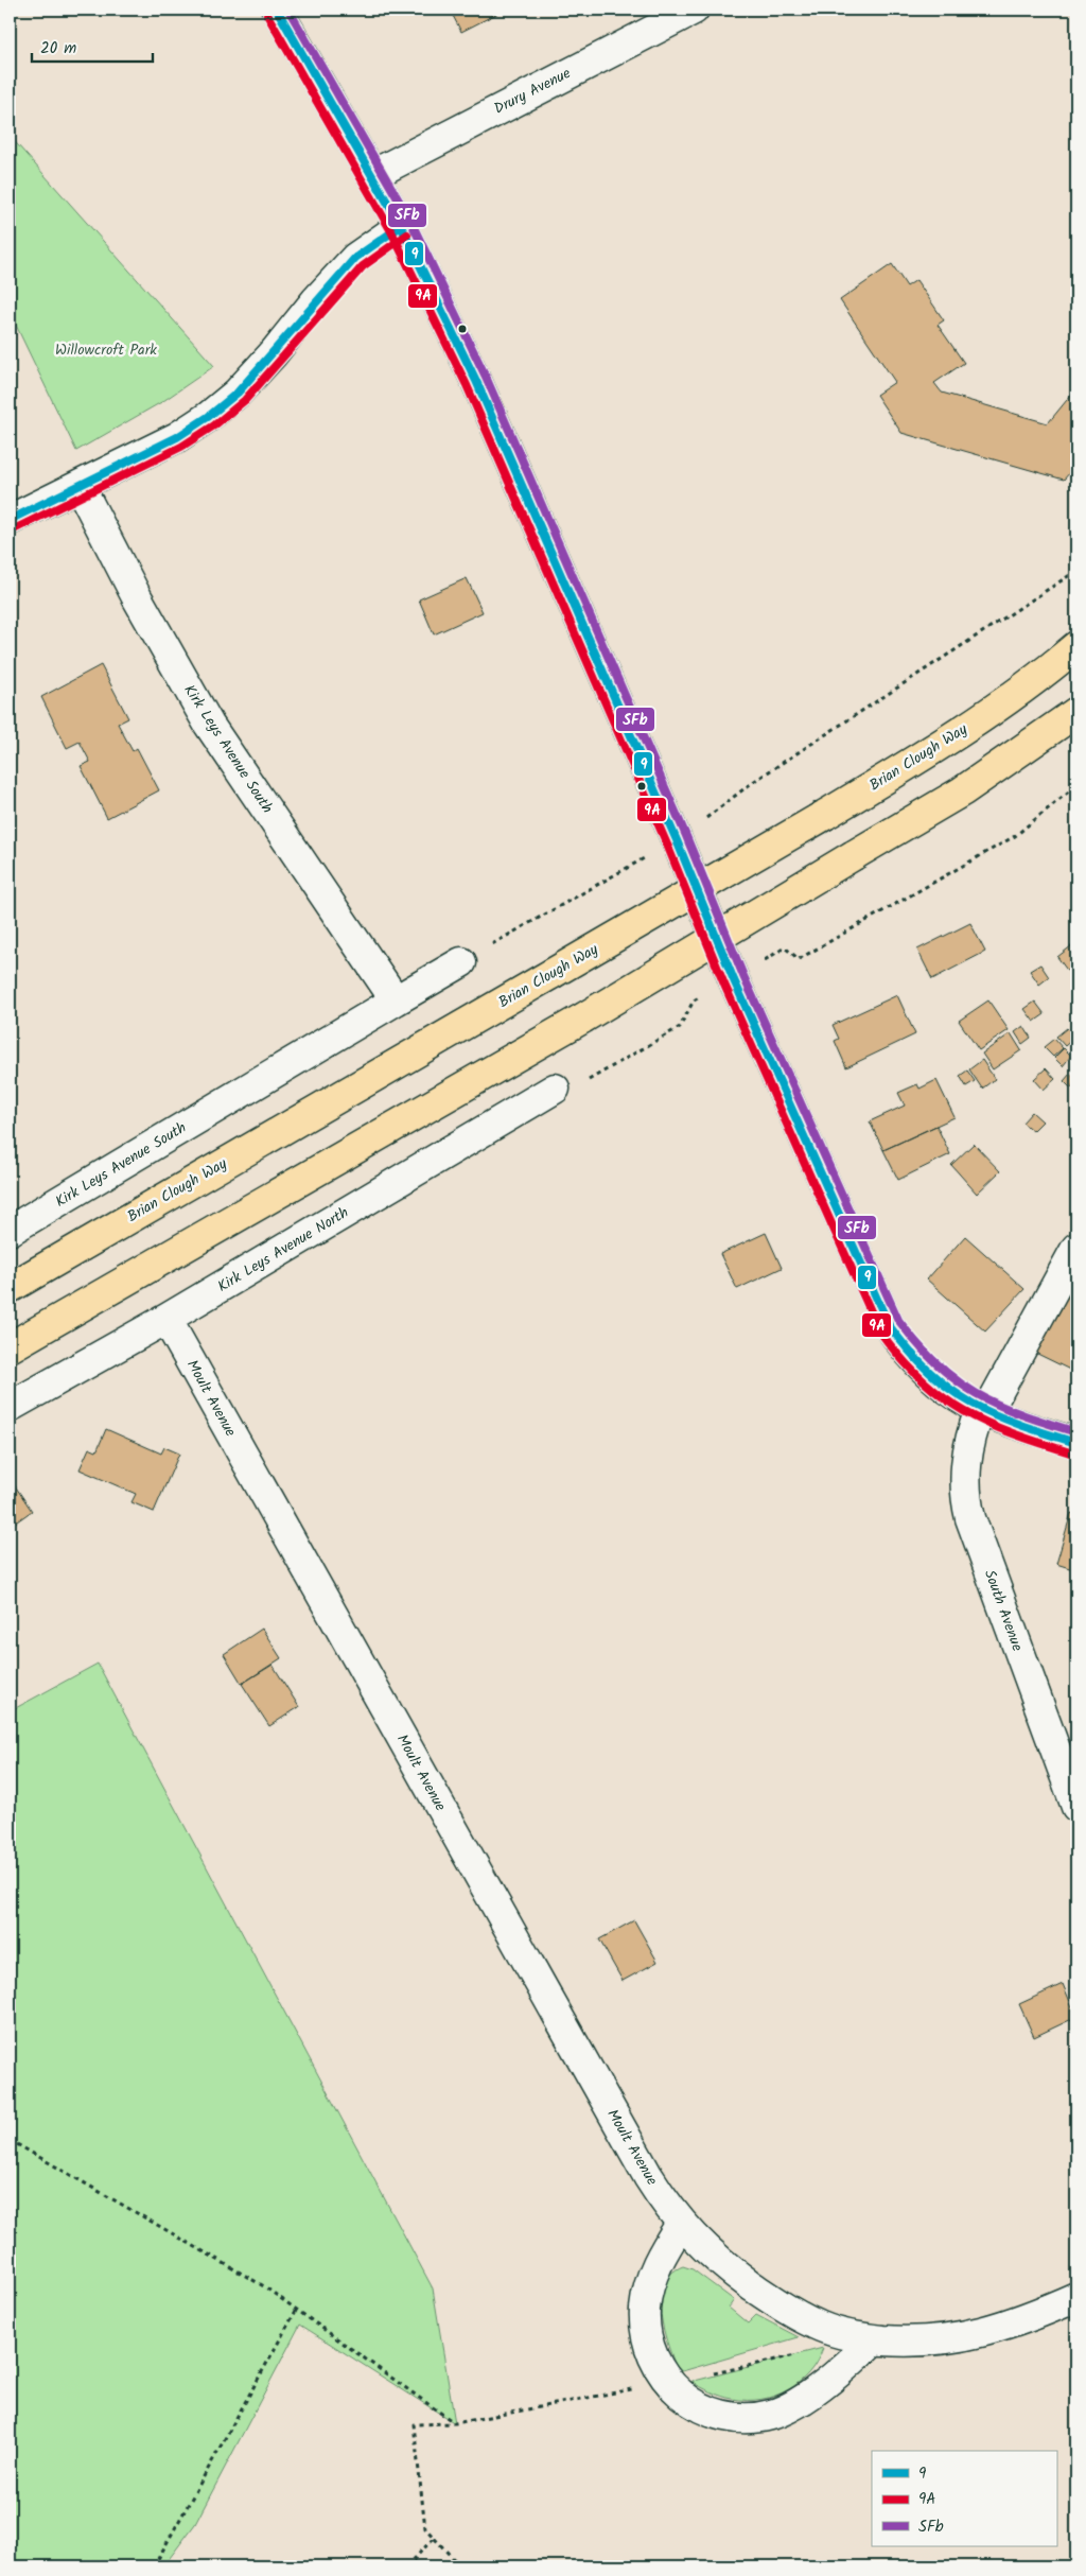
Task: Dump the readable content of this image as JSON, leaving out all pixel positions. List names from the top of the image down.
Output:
{
  "streets": {
    "main road": ["Brian Clough Way"],
    "street": [
      "Drury Avenue",
      "Kirk Leys Avenue South",
      "Kirk Leys Avenue North",
      "Moult Avenue",
      "South Avenue"
    ]
  },
  "crossings": [
    ["Kirk Leys Avenue North", "Moult Avenue"]
  ],
  "parks": ["Willowcroft Park"],
  "lines": ["transit line 9", "transit line SFb", "transit line 9A"],
  "legend": ["9", "9A", "SFb"],
  "scale_bar": "20 m"
}
